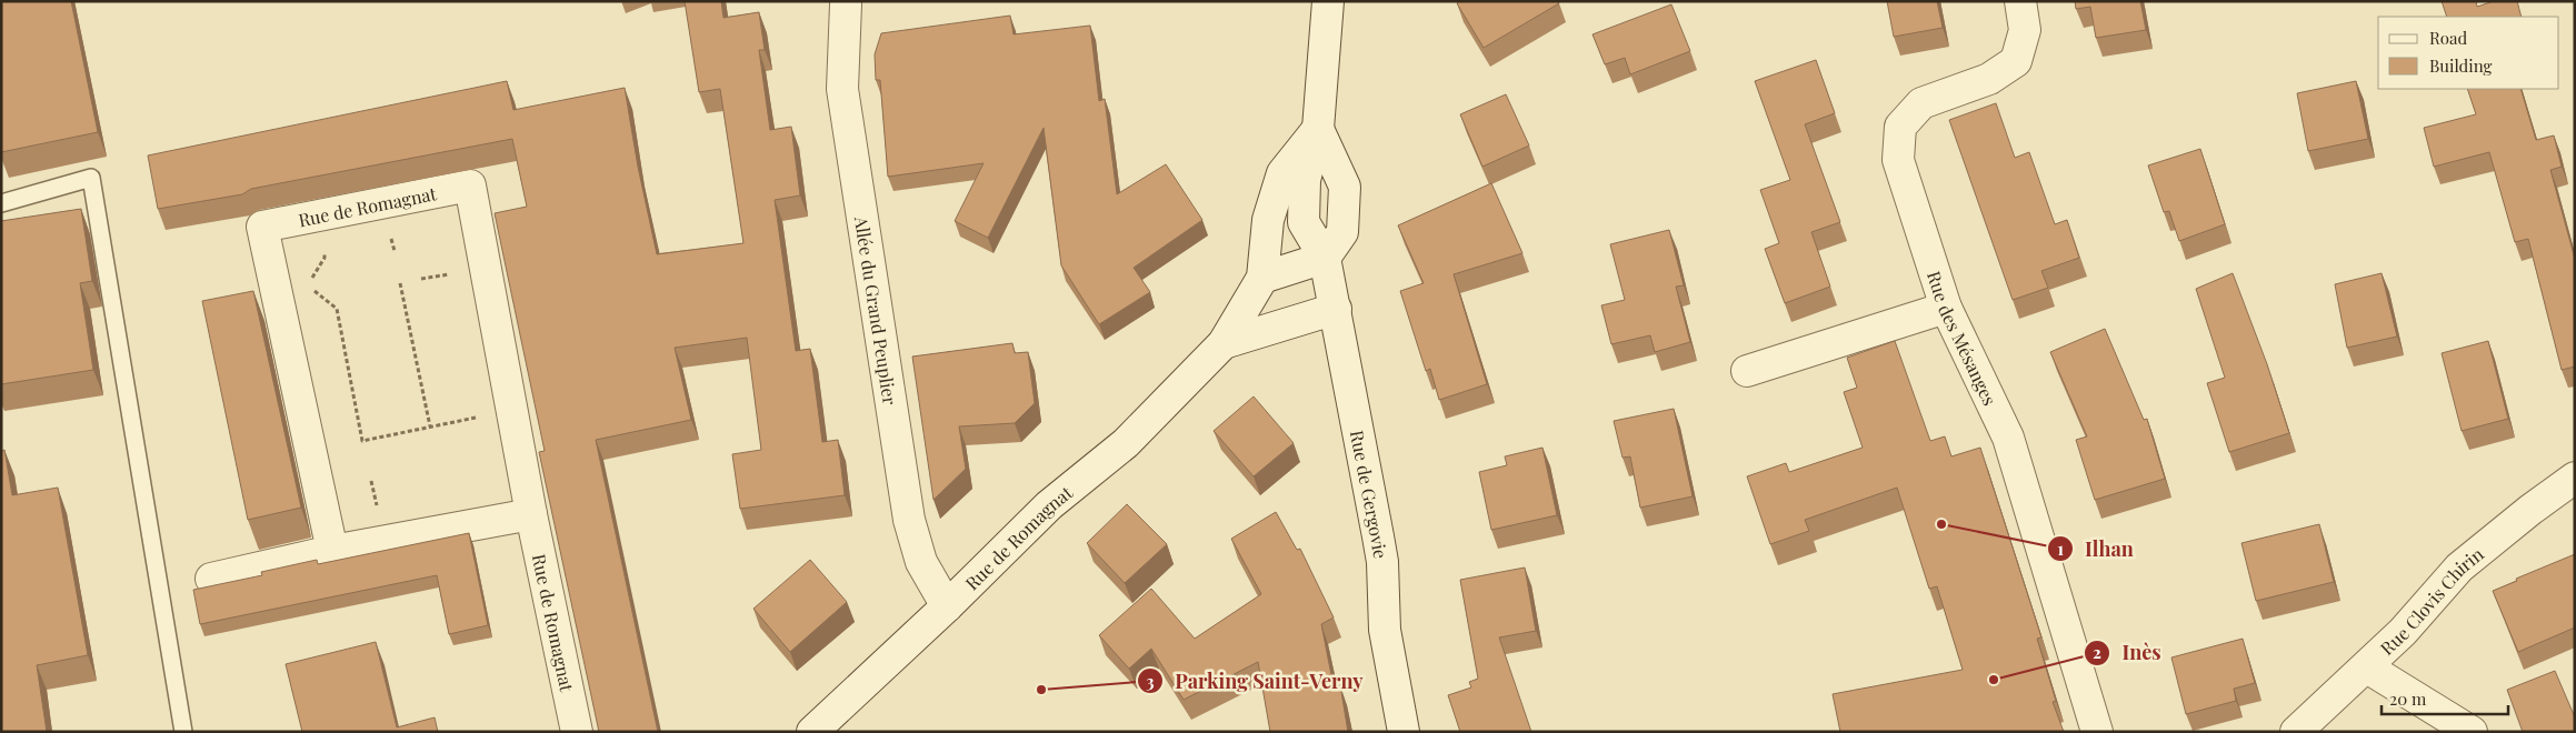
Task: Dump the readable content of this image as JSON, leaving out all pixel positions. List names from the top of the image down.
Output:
{
  "streets": {
    "street": [
      "Rue de Romagnat",
      "Allée du Grand Peuplier",
      "Rue des Mésanges",
      "Rue de Gergovie",
      "Rue Clovis Chirin"
    ]
  },
  "crossings": [
    ["Rue de Romagnat", "Allée du Grand Peuplier"],
    ["Rue de Romagnat", "Rue de Gergovie"]
  ],
  "places": ["Ilhan", "Inès", "Parking Saint-Verny"],
  "legend": ["Road", "Building"],
  "scale_bar": "20 m"
}
